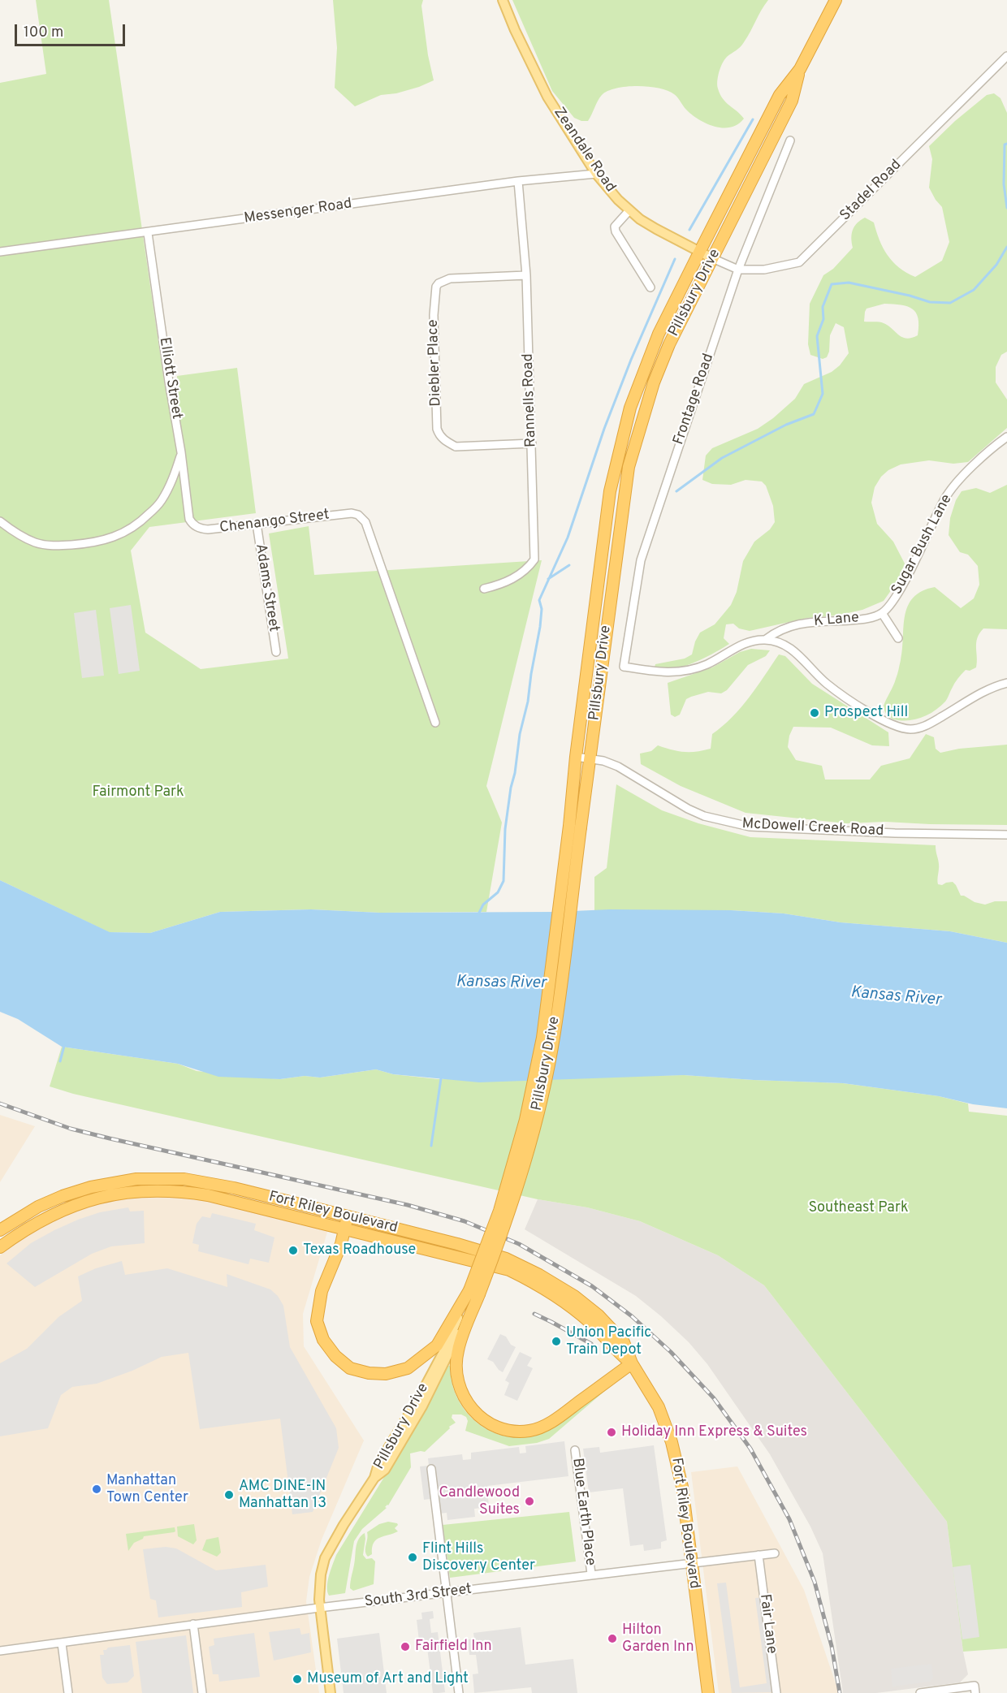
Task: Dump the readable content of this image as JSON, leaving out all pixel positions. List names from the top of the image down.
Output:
{
  "streets": {
    "highway": ["Pillsbury Drive", "Fort Riley Boulevard"],
    "main road": ["Zeandale Road"],
    "street": [
      "Stadel Road",
      "Messenger Road",
      "Diebler Place",
      "Elliott Street",
      "Frontage Road",
      "Rannells Road",
      "Chenango Street",
      "Sugar Bush Lane",
      "Adams Street",
      "K Lane",
      "McDowell Creek Road",
      "Blue Earth Place",
      "South 3rd Street",
      "Fair Lane"
    ]
  },
  "crossings": [
    ["Zeandale Road", "Stadel Road"],
    ["Zeandale Road", "Messenger Road"],
    ["Zeandale Road", "Pillsbury Drive"],
    ["Stadel Road", "Pillsbury Drive"],
    ["Stadel Road", "Frontage Road"],
    ["Messenger Road", "Elliott Street"],
    ["Messenger Road", "Rannells Road"],
    ["Pillsbury Drive", "McDowell Creek Road"],
    ["Pillsbury Drive", "South 3rd Street"],
    ["Diebler Place", "Rannells Road"],
    ["Elliott Street", "Chenango Street"],
    ["Frontage Road", "K Lane"],
    ["Chenango Street", "Adams Street"],
    ["Sugar Bush Lane", "K Lane"],
    ["Fort Riley Boulevard", "South 3rd Street"],
    ["Blue Earth Place", "South 3rd Street"],
    ["South 3rd Street", "Fair Lane"]
  ],
  "water": ["Kansas River"],
  "parks": ["Fairmont Park", "Southeast Park"],
  "places": [
    "Prospect Hill",
    "Texas Roadhouse",
    "Union Pacific Train Depot",
    "Holiday Inn Express & Suites",
    "Manhattan Town Center",
    "AMC DINE-IN Manhattan 13",
    "Candlewood Suites",
    "Flint Hills Discovery Center",
    "Hilton Garden Inn",
    "Fairfield Inn",
    "Museum of Art and Light"
  ],
  "scale_bar": "100 m"
}
